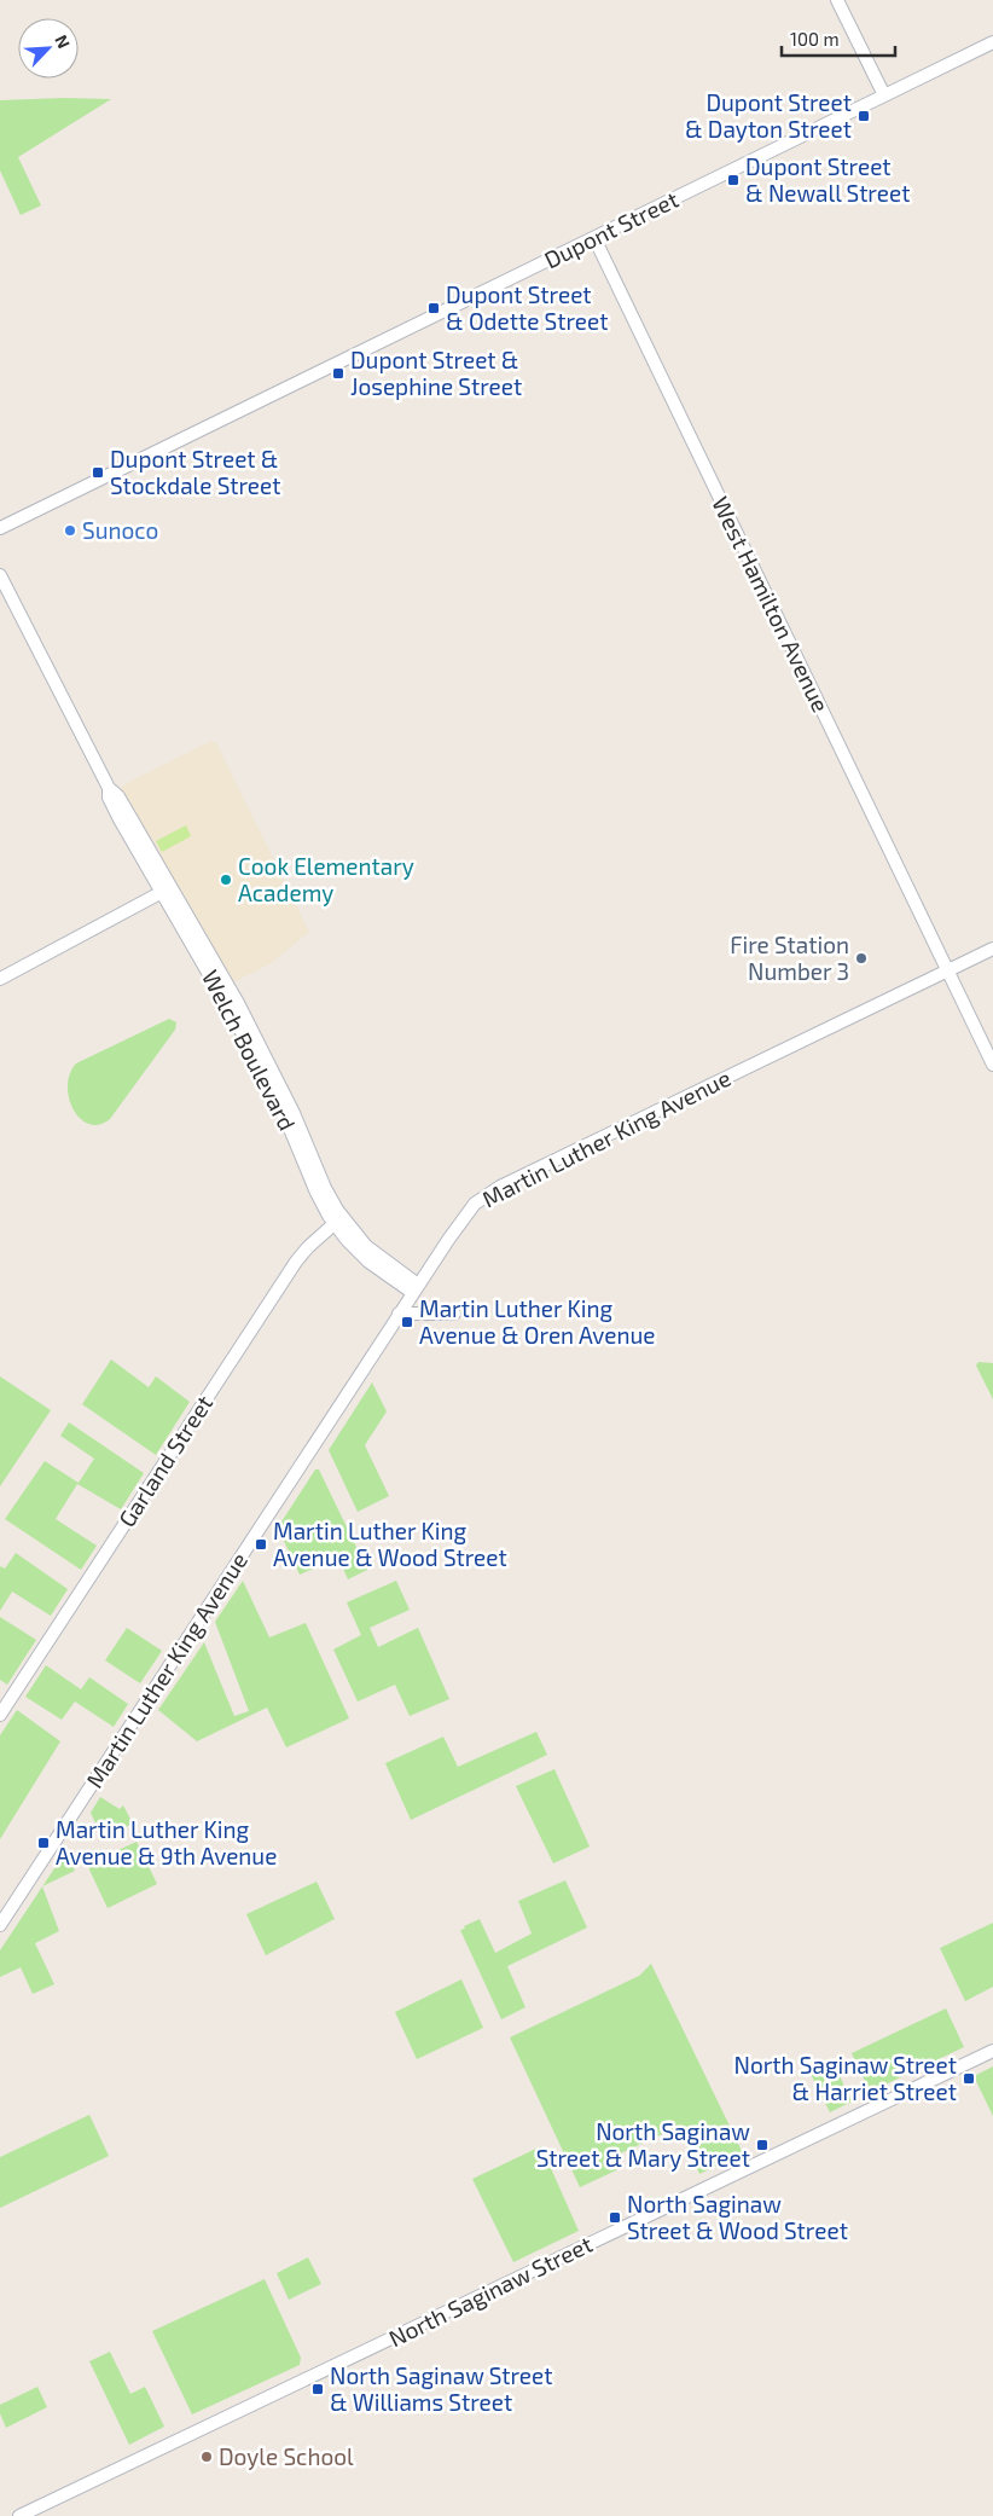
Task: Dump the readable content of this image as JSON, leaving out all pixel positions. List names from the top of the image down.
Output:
{
  "streets": {
    "street": [
      "Dupont Street",
      "West Hamilton Avenue",
      "Welch Boulevard",
      "Martin Luther King Avenue",
      "Garland Street",
      "North Saginaw Street"
    ]
  },
  "crossings": [
    ["Dupont Street", "West Hamilton Avenue"],
    ["West Hamilton Avenue", "Martin Luther King Avenue"],
    ["Welch Boulevard", "Martin Luther King Avenue"],
    ["Welch Boulevard", "Garland Street"]
  ],
  "places": {
    "transit": [
      "Dupont Street & Dayton Street",
      "Dupont Street & Newall Street",
      "Dupont Street & Odette Street",
      "Dupont Street & Josephine Street",
      "Dupont Street & Stockdale Street",
      "Martin Luther King Avenue & Oren Avenue",
      "Martin Luther King Avenue & Wood Street",
      "Martin Luther King Avenue & 9th Avenue",
      "North Saginaw Street & Harriet Street",
      "North Saginaw Street & Mary Street",
      "North Saginaw Street & Wood Street",
      "North Saginaw Street & Williams Street"
    ],
    "other": [
      "Sunoco",
      "Cook Elementary Academy",
      "Fire Station Number 3",
      "Doyle School"
    ]
  },
  "scale_bar": "100 m",
  "north": "top right"
}
